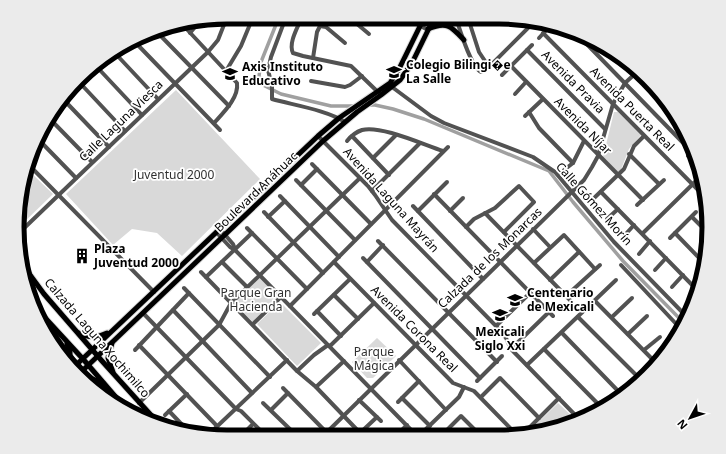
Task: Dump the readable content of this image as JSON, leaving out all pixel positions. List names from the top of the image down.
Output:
{
  "streets": {
    "main road": ["Boulevard Anáhuac", "Calzada Laguna Xochimilco"],
    "street": [
      "Avenida Pravia",
      "Avenida Puerta Real",
      "Calle Laguna Viesca",
      "Avenida Níjar",
      "Avenida Laguna Mayrán",
      "Calle Gómez Morín",
      "Calzada de los Monarcas",
      "Avenida Corona Real"
    ]
  },
  "crossings": [
    ["Avenida Pravia", "Calzada de los Monarcas"],
    ["Avenida Puerta Real", "Calzada de los Monarcas"],
    ["Avenida Níjar", "Calzada de los Monarcas"],
    ["Boulevard Anáhuac", "Avenida Laguna Mayrán"],
    ["Boulevard Anáhuac", "Calle Gómez Morín"],
    ["Boulevard Anáhuac", "Calzada Laguna Xochimilco"],
    ["Avenida Laguna Mayrán", "Calzada de los Monarcas"],
    ["Calle Gómez Morín", "Calzada de los Monarcas"],
    ["Calzada de los Monarcas", "Avenida Corona Real"]
  ],
  "parks": ["Juventud 2000", "Parque Gran Hacienda", "Parque Mágica"],
  "places": {
    "school or university": [
      "Colegio Bilingi�e La Salle",
      "Axis Instituto Educativo",
      "Centenario de Mexicali",
      "Mexicali Siglo Xxi"
    ],
    "building": ["Plaza Juventud 2000"]
  },
  "north": "bottom left"
}
